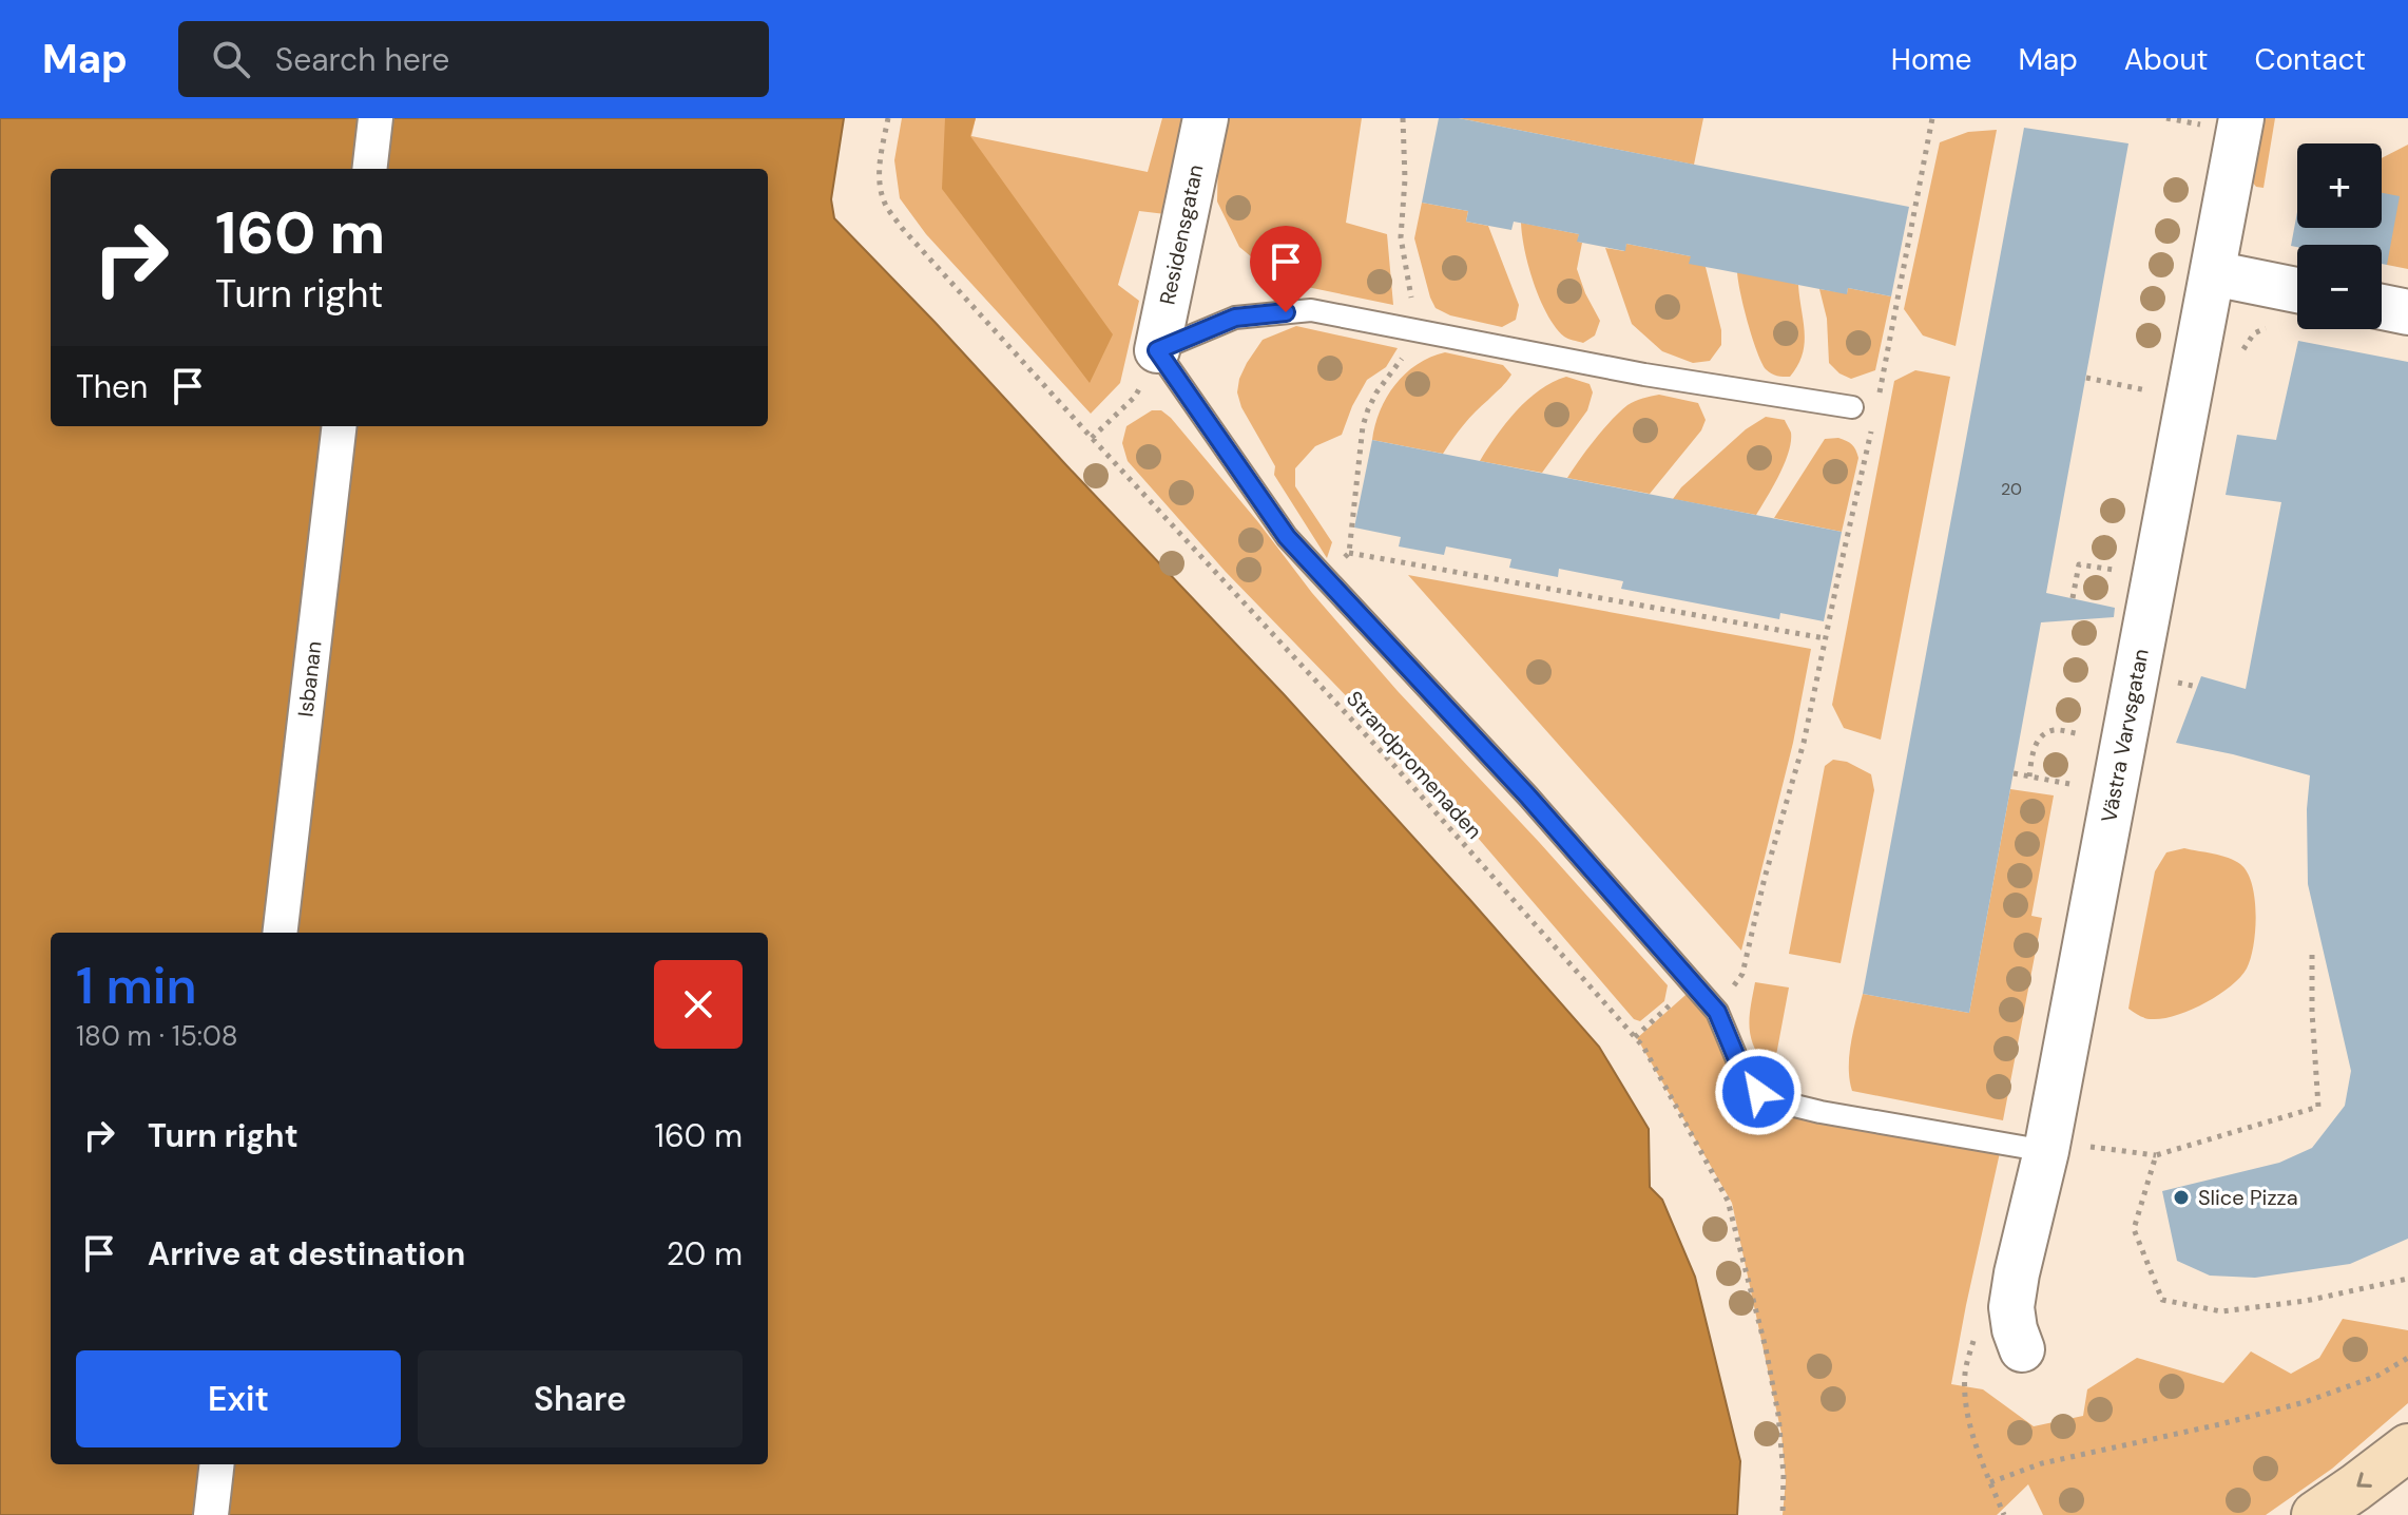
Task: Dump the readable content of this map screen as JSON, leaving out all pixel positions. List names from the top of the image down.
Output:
{
  "streets": {
    "street": ["Residensgatan", "Isbanan", "Västra Varvsgatan"],
    "path": ["Strandpromenaden"]
  },
  "places": ["Slice Pizza"],
  "house_numbers": ["20"],
  "page": {
    "header": "Map",
    "search": "Search here",
    "nav": [
      "Home",
      "Map",
      "About",
      "Contact"
    ],
    "map_buttons": ["+", "−"],
    "turn": ["160 m", "Turn right"],
    "then": "Then",
    "heading": ["1 min", "180 m · 15:08"],
    "list": [
      {
        "name": "Turn right",
        "value": "160 m"
      },
      {
        "name": "Arrive at destination",
        "value": "20 m"
      }
    ],
    "buttons": ["Exit", "Share"]
  }
}
